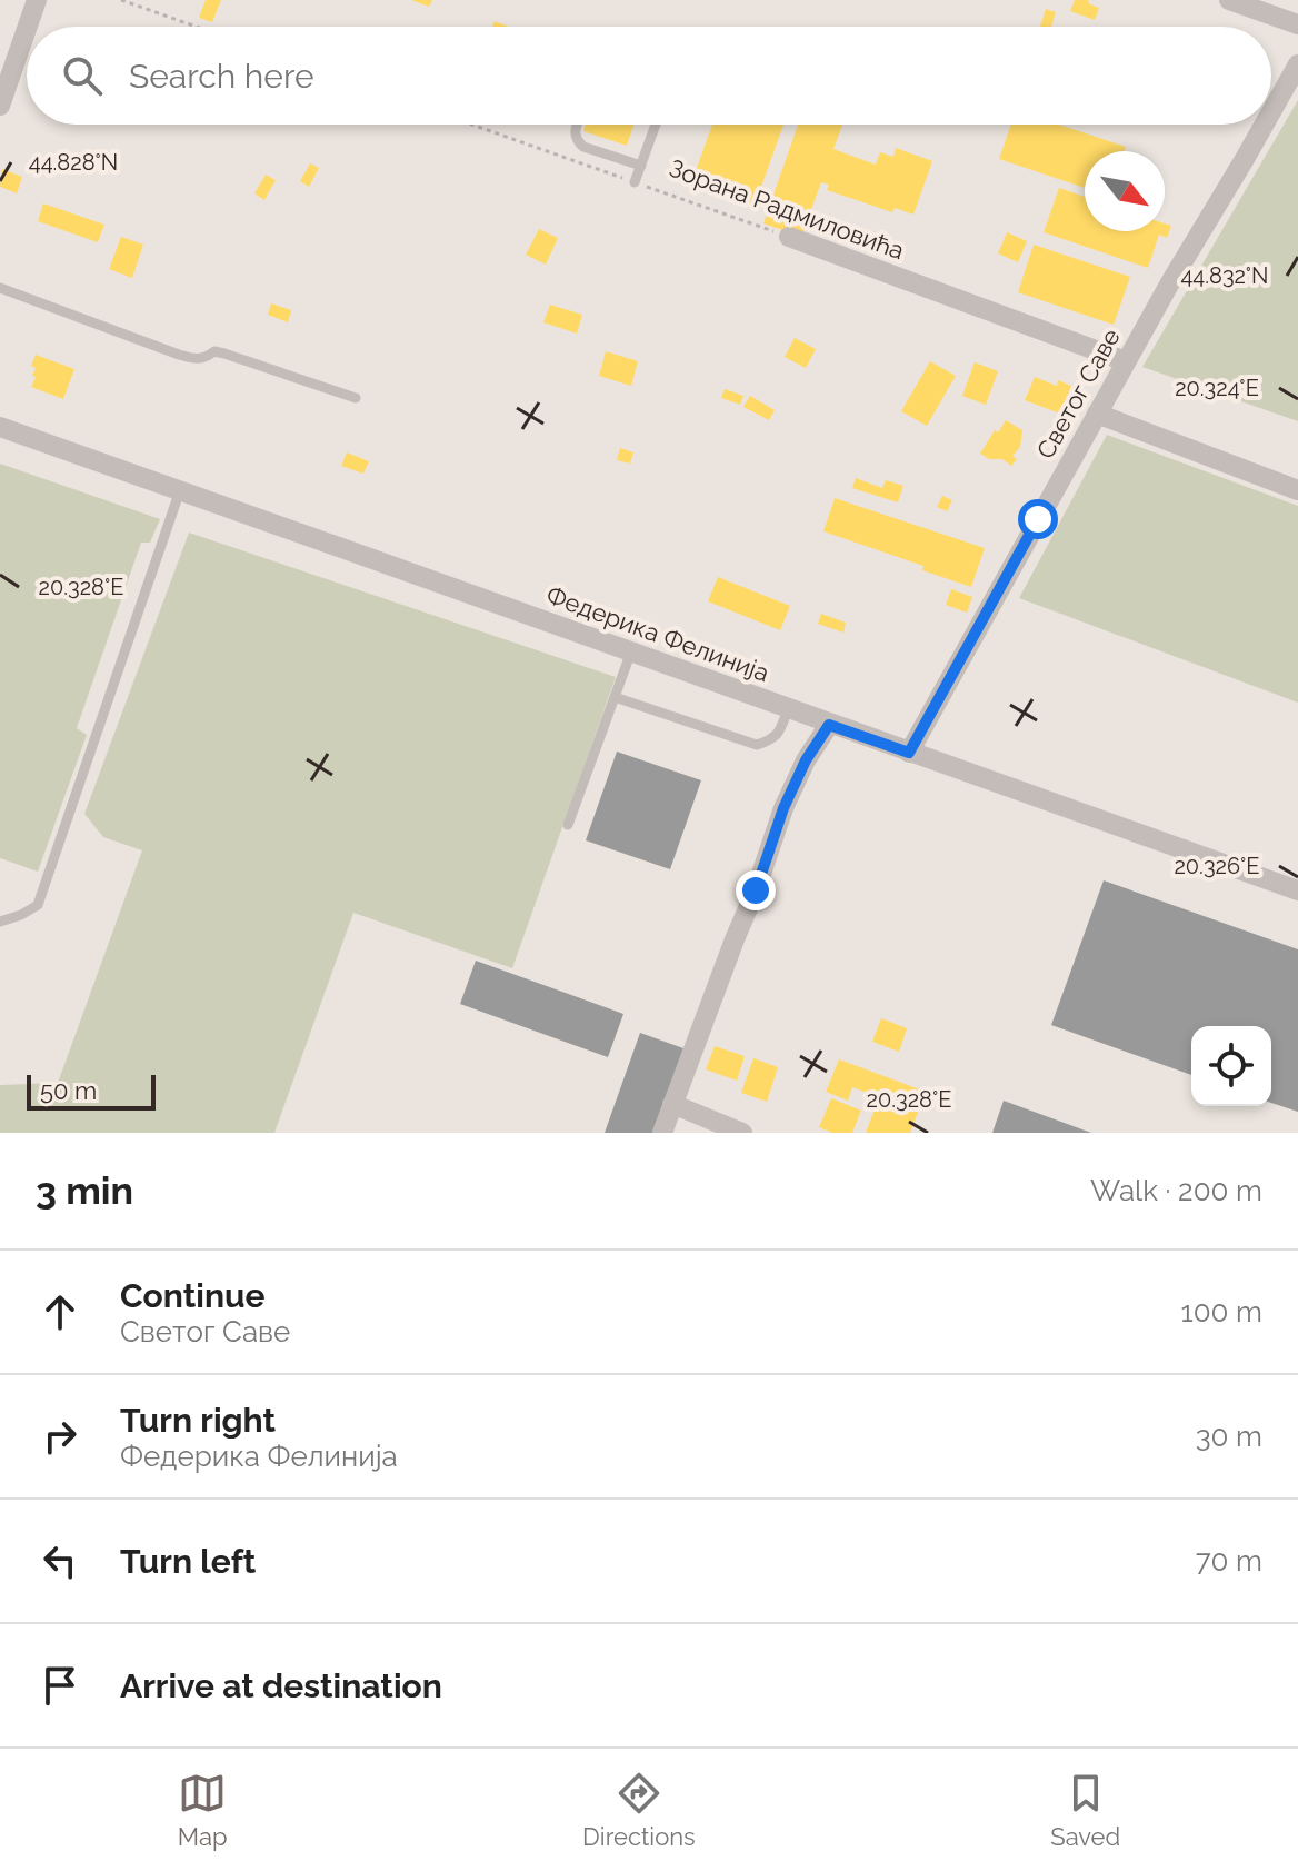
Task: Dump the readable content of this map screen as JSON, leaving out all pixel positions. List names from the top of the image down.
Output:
{
  "streets": {
    "street": ["Зорана Радмиловића", "Светог Саве", "Федерика Фелинија"]
  },
  "crossings": [
    ["Зорана Радмиловића", "Светог Саве"],
    ["Светог Саве", "Федерика Фелинија"]
  ],
  "scale_bar": "50 m",
  "north": "bottom right",
  "page": {
    "search": "Search here",
    "scale": "50 m",
    "heading": ["3 min", "Walk · 200 m"],
    "list": [
      ["Continue", "Светог Саве", "100 m"],
      ["Turn right", "Федерика Фелинија", "30 m"],
      ["Turn left", "70 m"],
      "Arrive at destination"
    ],
    "nav": ["Map", "Directions", "Saved"]
  },
  "coordinates": [
    "44.828°N",
    "44.832°N",
    "20.324°E",
    "20.328°E",
    "20.326°E"
  ]
}
